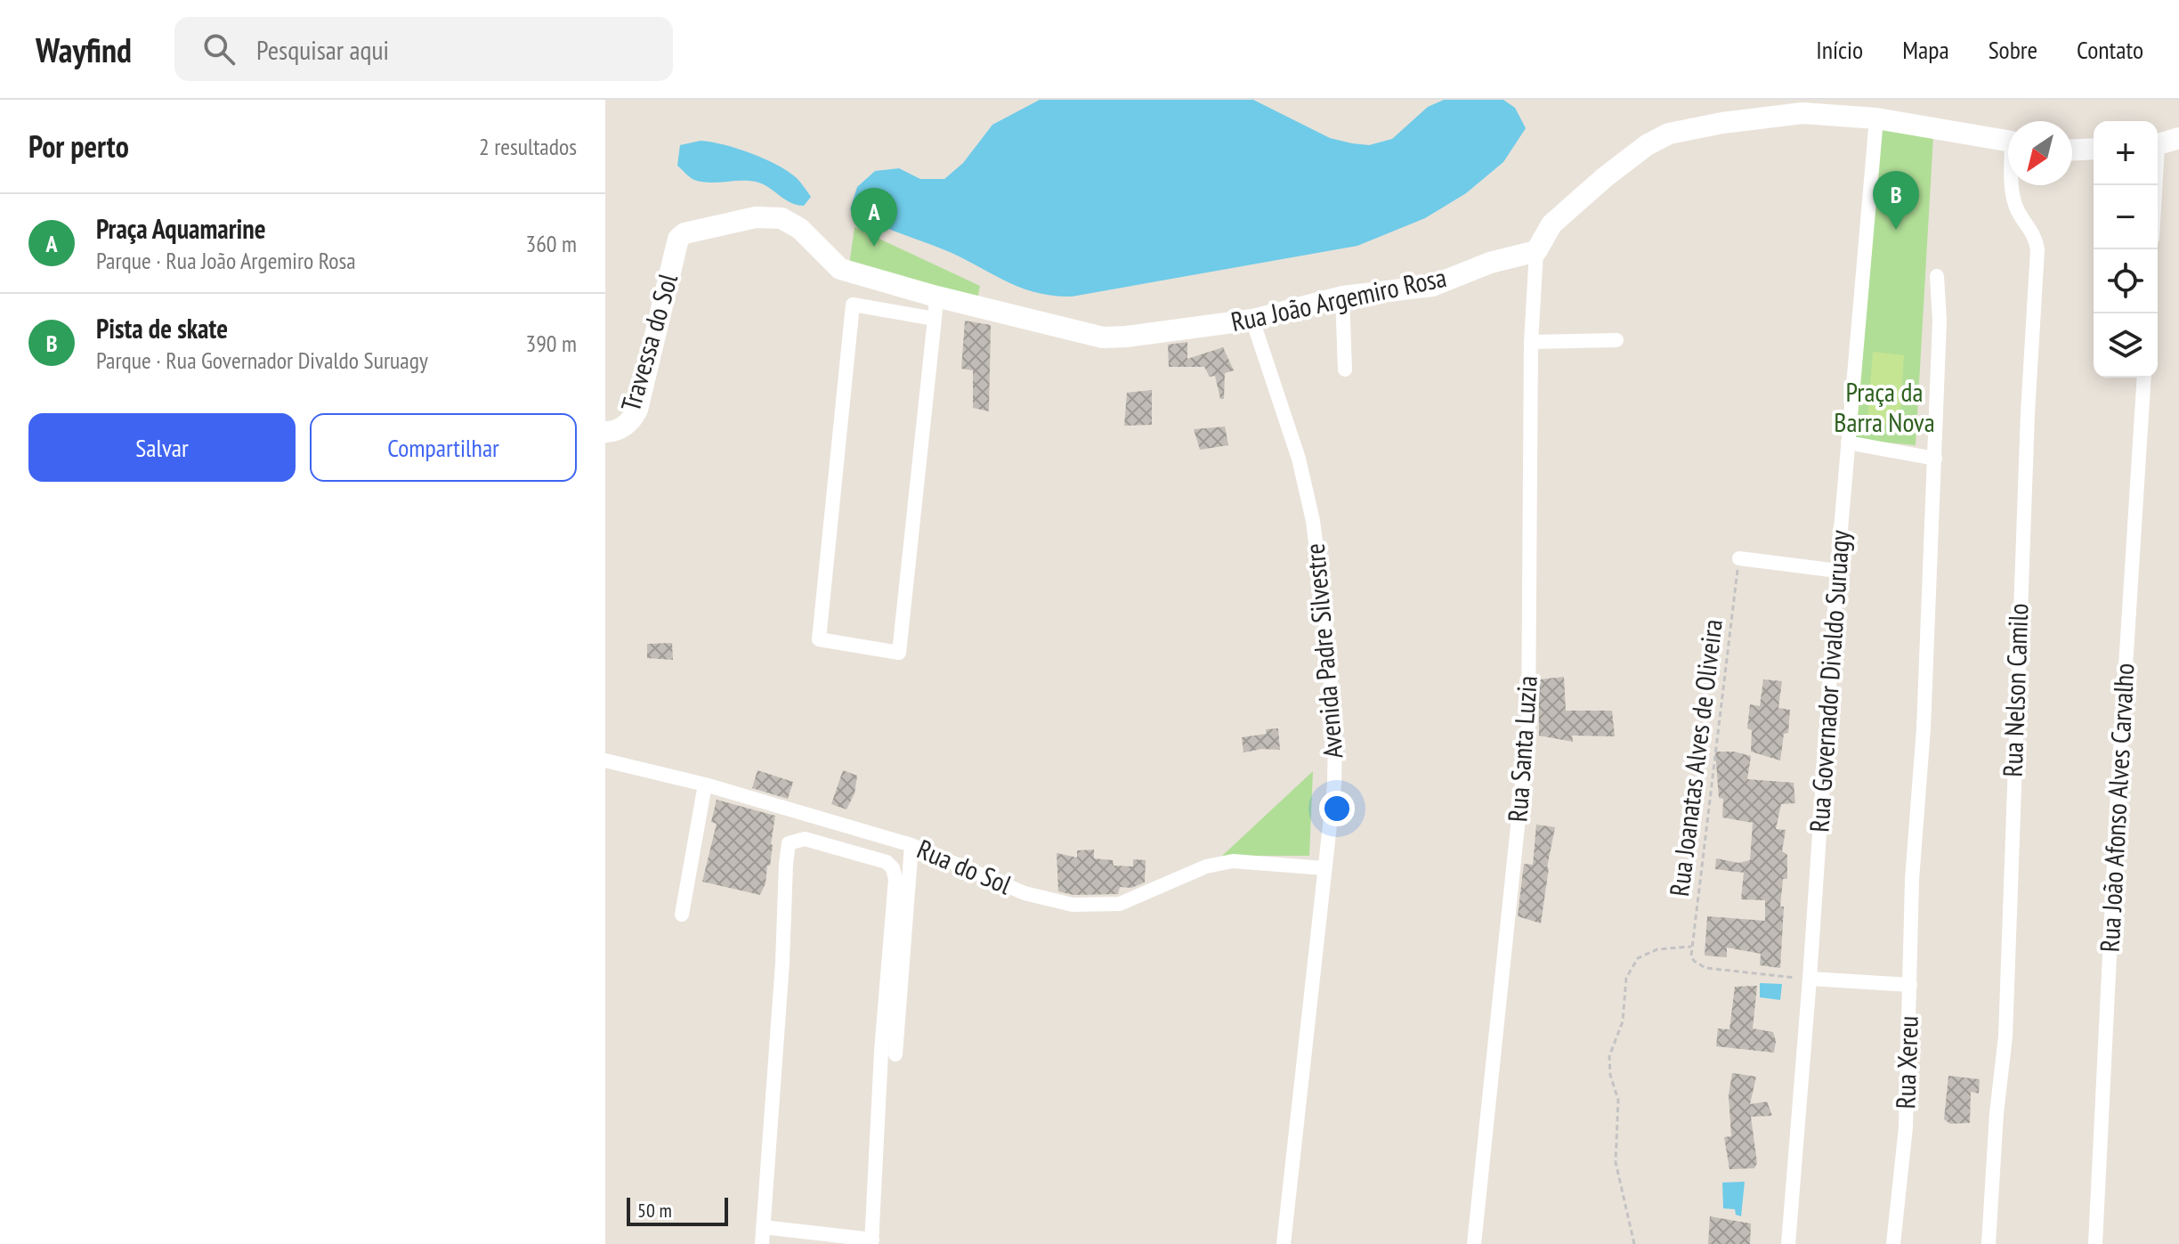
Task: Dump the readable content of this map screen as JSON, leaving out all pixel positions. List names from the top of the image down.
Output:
{
  "streets": {
    "street": [
      "Rua João Argemiro Rosa",
      "Travessa do Sol",
      "Avenida Padre Silvestre",
      "Rua Governador Divaldo Suruagy",
      "Rua Nelson Camilo",
      "Rua Santa Luzia",
      "Rua João Afonso Alves Carvalho",
      "Rua do Sol",
      "Rua Xereu"
    ],
    "path": ["Rua Joanatas Alves de Oliveira"]
  },
  "crossings": [
    ["Rua João Argemiro Rosa", "Travessa do Sol"],
    ["Rua João Argemiro Rosa", "Avenida Padre Silvestre"],
    ["Rua João Argemiro Rosa", "Rua Santa Luzia"],
    ["Avenida Padre Silvestre", "Rua do Sol"],
    ["Rua Governador Divaldo Suruagy", "Rua Joanatas Alves de Oliveira"]
  ],
  "parks": ["Praça da Barra Nova"],
  "scale_bar": "50 m",
  "north": "bottom left",
  "page": {
    "header": "Wayfind",
    "search": "Pesquisar aqui",
    "nav": [
      "Início",
      "Mapa",
      "Sobre",
      "Contato"
    ],
    "heading": ["Por perto", "2 resultados"],
    "map_buttons": ["+", "−"],
    "pins": ["B", "A"],
    "list": [
      {
        "mark": "A",
        "name": "Praça Aquamarine",
        "note": "Parque · Rua João Argemiro Rosa",
        "value": "360 m"
      },
      {
        "mark": "B",
        "name": "Pista de skate",
        "note": "Parque · Rua Governador Divaldo Suruagy",
        "value": "390 m"
      }
    ],
    "buttons": ["Salvar", "Compartilhar"],
    "scale": "50 m"
  }
}
